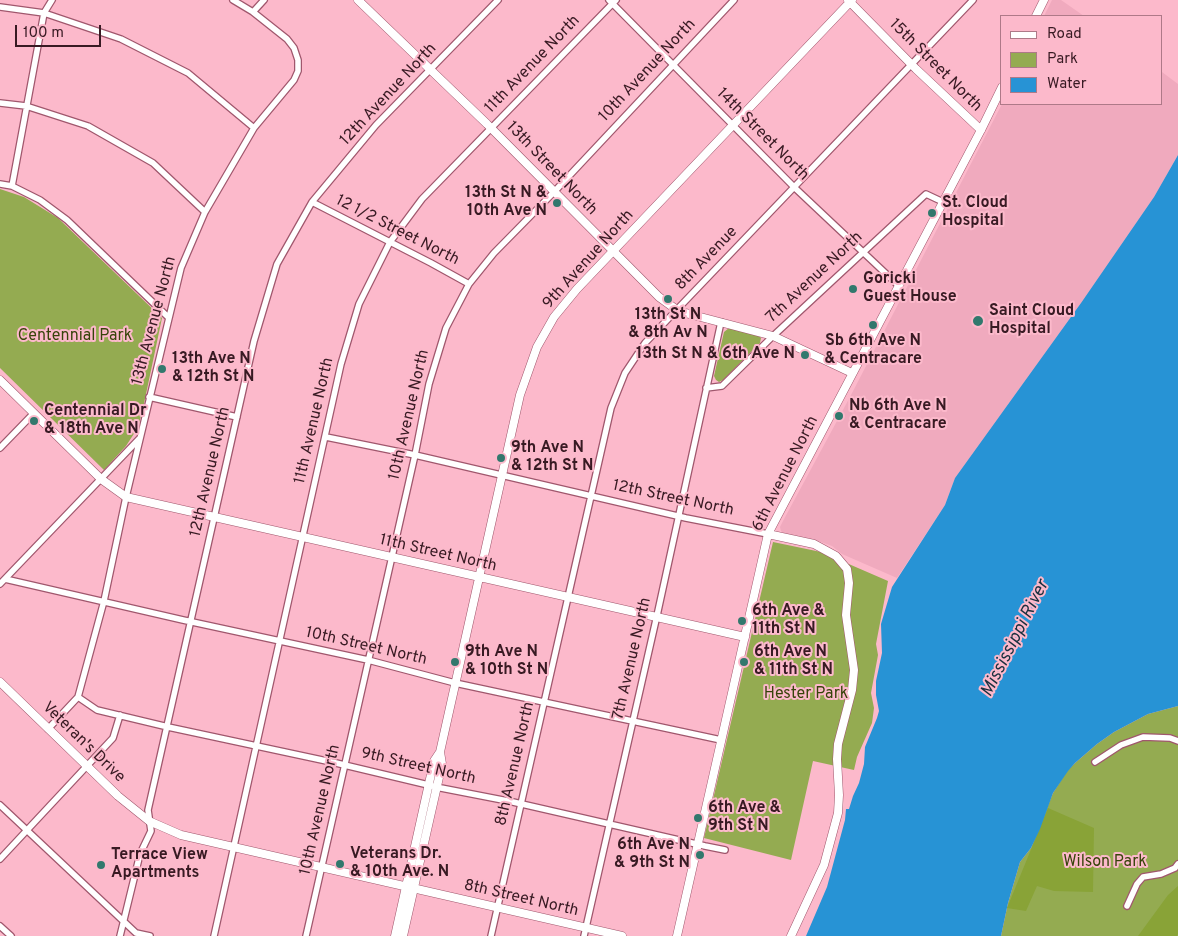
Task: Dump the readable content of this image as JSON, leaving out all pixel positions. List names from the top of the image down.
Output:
{
  "streets": {
    "street": [
      "11th Avenue North",
      "15th Street North",
      "10th Avenue North",
      "12th Avenue North",
      "14th Street North",
      "13th Street North",
      "12 1/2 Street North",
      "8th Avenue",
      "9th Avenue North",
      "7th Avenue North",
      "13th Avenue North",
      "6th Avenue North",
      "12th Street North",
      "11th Street North",
      "10th Street North",
      "Veteran's Drive",
      "8th Avenue North",
      "9th Street North",
      "8th Street North"
    ]
  },
  "crossings": [
    ["11th Avenue North", "14th Street North"],
    ["11th Avenue North", "13th Street North"],
    ["11th Avenue North", "12 1/2 Street North"],
    ["11th Avenue North", "12th Street North"],
    ["11th Avenue North", "11th Street North"],
    ["11th Avenue North", "10th Street North"],
    ["11th Avenue North", "Veteran's Drive"],
    ["11th Avenue North", "9th Street North"],
    ["15th Street North", "8th Avenue"],
    ["15th Street North", "9th Avenue North"],
    ["15th Street North", "6th Avenue North"],
    ["10th Avenue North", "14th Street North"],
    ["10th Avenue North", "13th Street North"],
    ["10th Avenue North", "12 1/2 Street North"],
    ["10th Avenue North", "12th Street North"],
    ["10th Avenue North", "11th Street North"],
    ["10th Avenue North", "10th Street North"],
    ["10th Avenue North", "Veteran's Drive"],
    ["10th Avenue North", "9th Street North"],
    ["10th Avenue North", "8th Street North"],
    ["12th Avenue North", "13th Street North"],
    ["12th Avenue North", "12 1/2 Street North"],
    ["12th Avenue North", "11th Street North"],
    ["12th Avenue North", "10th Street North"],
    ["12th Avenue North", "Veteran's Drive"],
    ["12th Avenue North", "9th Street North"],
    ["14th Street North", "8th Avenue"],
    ["14th Street North", "9th Avenue North"],
    ["14th Street North", "7th Avenue North"],
    ["14th Street North", "6th Avenue North"],
    ["13th Street North", "8th Avenue"],
    ["13th Street North", "9th Avenue North"],
    ["13th Street North", "7th Avenue North"],
    ["13th Street North", "6th Avenue North"],
    ["8th Avenue", "12th Street North"],
    ["8th Avenue", "11th Street North"],
    ["8th Avenue", "8th Avenue North"],
    ["9th Avenue North", "12th Street North"],
    ["9th Avenue North", "11th Street North"],
    ["9th Avenue North", "10th Street North"],
    ["9th Avenue North", "9th Street North"],
    ["9th Avenue North", "8th Street North"],
    ["7th Avenue North", "6th Avenue North"],
    ["7th Avenue North", "12th Street North"],
    ["7th Avenue North", "11th Street North"],
    ["7th Avenue North", "10th Street North"],
    ["7th Avenue North", "9th Street North"],
    ["7th Avenue North", "8th Street North"],
    ["13th Avenue North", "11th Street North"],
    ["13th Avenue North", "10th Street North"],
    ["13th Avenue North", "9th Street North"],
    ["6th Avenue North", "12th Street North"],
    ["6th Avenue North", "11th Street North"],
    ["6th Avenue North", "10th Street North"],
    ["6th Avenue North", "9th Street North"],
    ["11th Street North", "8th Avenue North"],
    ["10th Street North", "8th Avenue North"],
    ["Veteran's Drive", "8th Street North"],
    ["8th Avenue North", "9th Street North"],
    ["8th Avenue North", "8th Street North"]
  ],
  "water": ["Mississippi River"],
  "parks": ["Centennial Park", "Hester Park", "Wilson Park"],
  "places": [
    "13th St N & 10th Ave N",
    "St. Cloud Hospital",
    "Goricki Guest House",
    "13th St N & 8th Av N",
    "Saint Cloud Hospital",
    "Sb 6th Ave N & Centracare",
    "13th St N & 6th Ave N",
    "13th Ave N & 12th St N",
    "Nb 6th Ave N & Centracare",
    "Centennial Dr & 18th Ave N",
    "9th Ave N & 12th St N",
    "6th Ave & 11th St N",
    "9th Ave N & 10th St N",
    "6th Ave N & 11th St N",
    "6th Ave & 9th St N",
    "6th Ave N & 9th St N",
    "Veterans Dr. & 10th Ave. N",
    "Terrace View Apartments"
  ],
  "legend": ["Road", "Park", "Water"],
  "scale_bar": "100 m"
}
